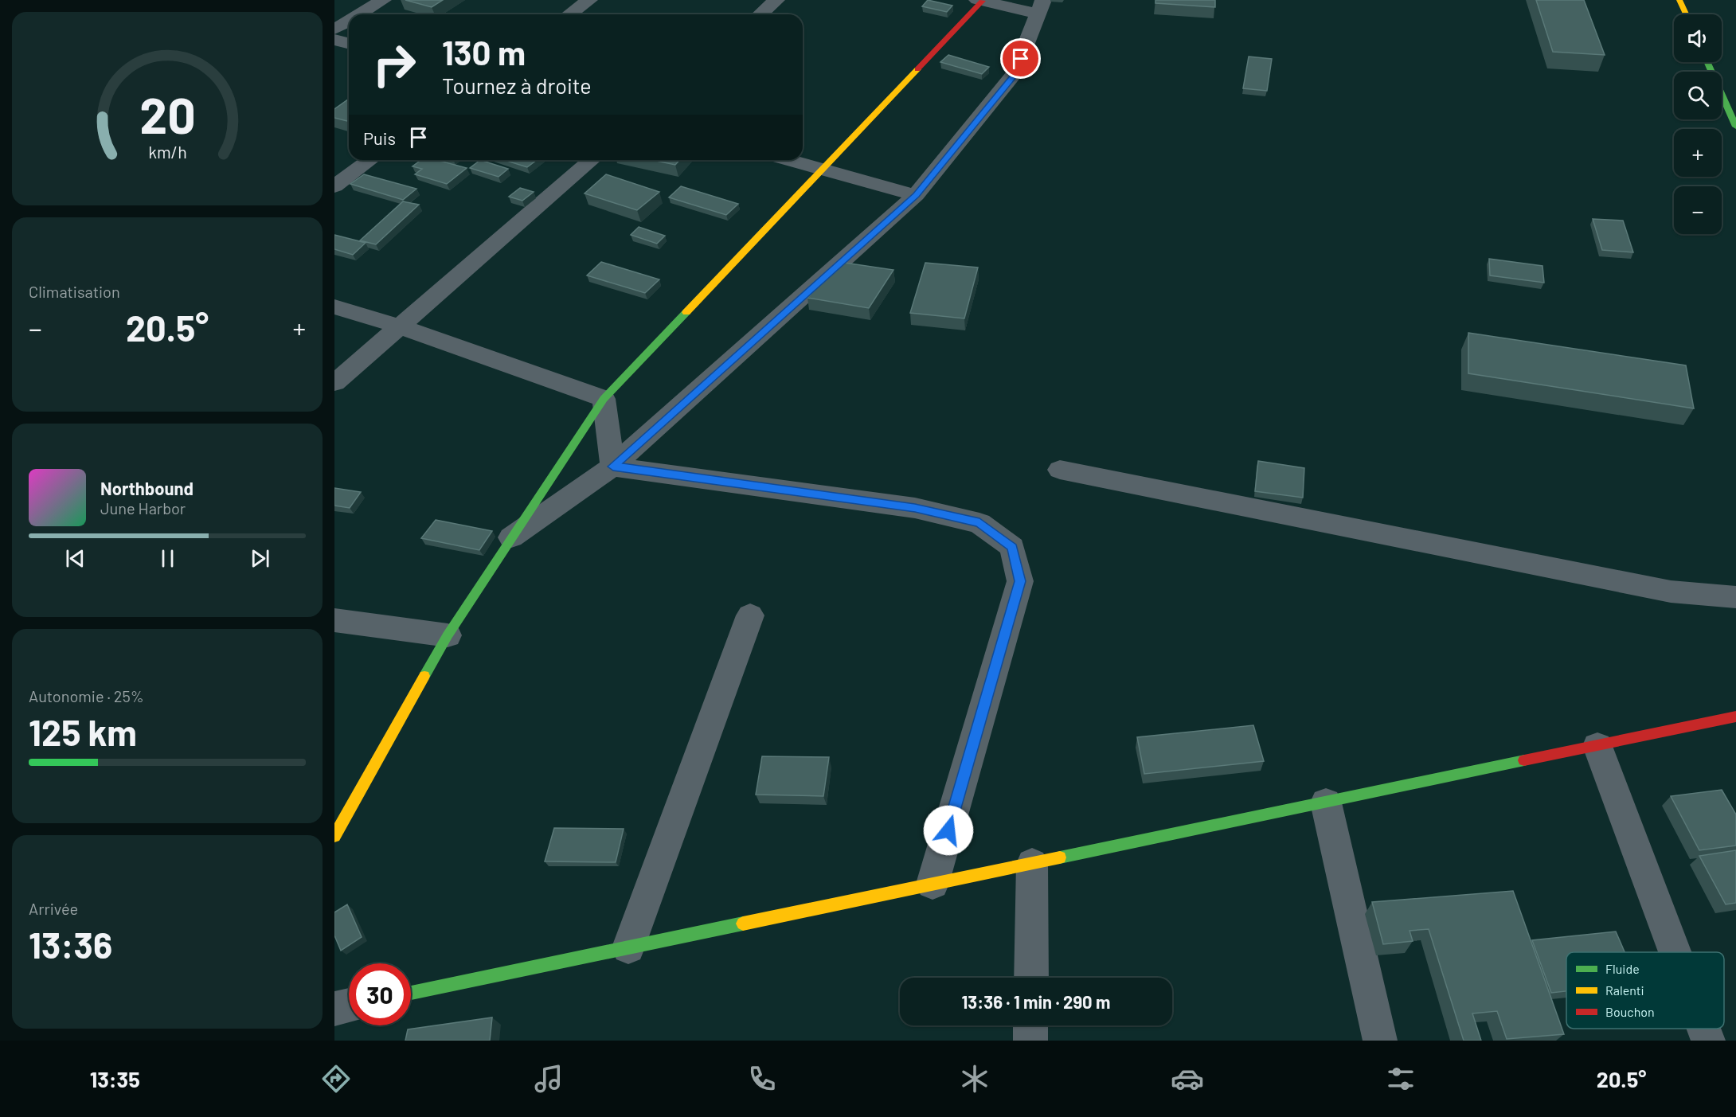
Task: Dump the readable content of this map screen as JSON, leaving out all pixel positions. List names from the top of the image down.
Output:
{
  "legend": ["Fluide", "Ralenti", "Bouchon"],
  "page": {
    "map_buttons": ["+", "−"],
    "turn": ["130 m", "Tournez à droite"],
    "then": "Puis",
    "tile": [
      "Climatisation",
      ["Autonomie · 25%", "125 km"],
      ["Arrivée", "13:36"]
    ],
    "heat": ["−", "20.5°", "+"],
    "song": ["Northbound", "June Harbor"],
    "limit": "30",
    "trip": "13:36 · 1 min · 290 m",
    "tabs": ["13:35", "20.5°"],
    "gauge": ["20", "km/h"]
  }
}
